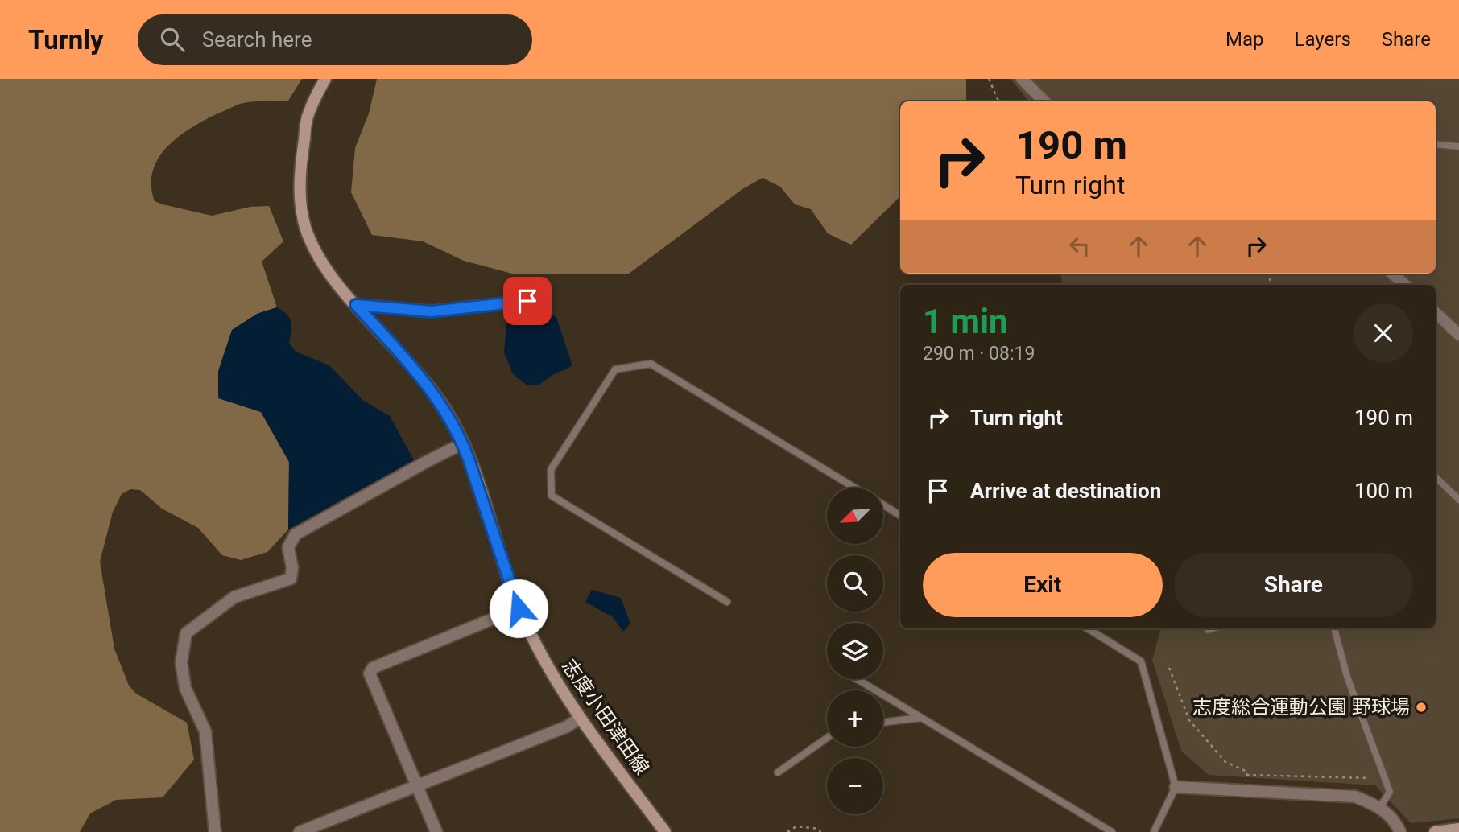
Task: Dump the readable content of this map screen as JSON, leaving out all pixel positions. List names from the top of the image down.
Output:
{
  "streets": {
    "main road": ["志度小田津田線"]
  },
  "places": ["志度総合運動公園 野球場"],
  "north": "bottom left",
  "page": {
    "header": "Turnly",
    "search": "Search here",
    "nav": ["Map", "Layers", "Share"],
    "turn": ["190 m", "Turn right"],
    "heading": ["1 min", "290 m · 08:19"],
    "list": [
      {
        "name": "Turn right",
        "value": "190 m"
      },
      {
        "name": "Arrive at destination",
        "value": "100 m"
      }
    ],
    "map_buttons": ["+", "−"],
    "buttons": ["Exit", "Share"]
  }
}
